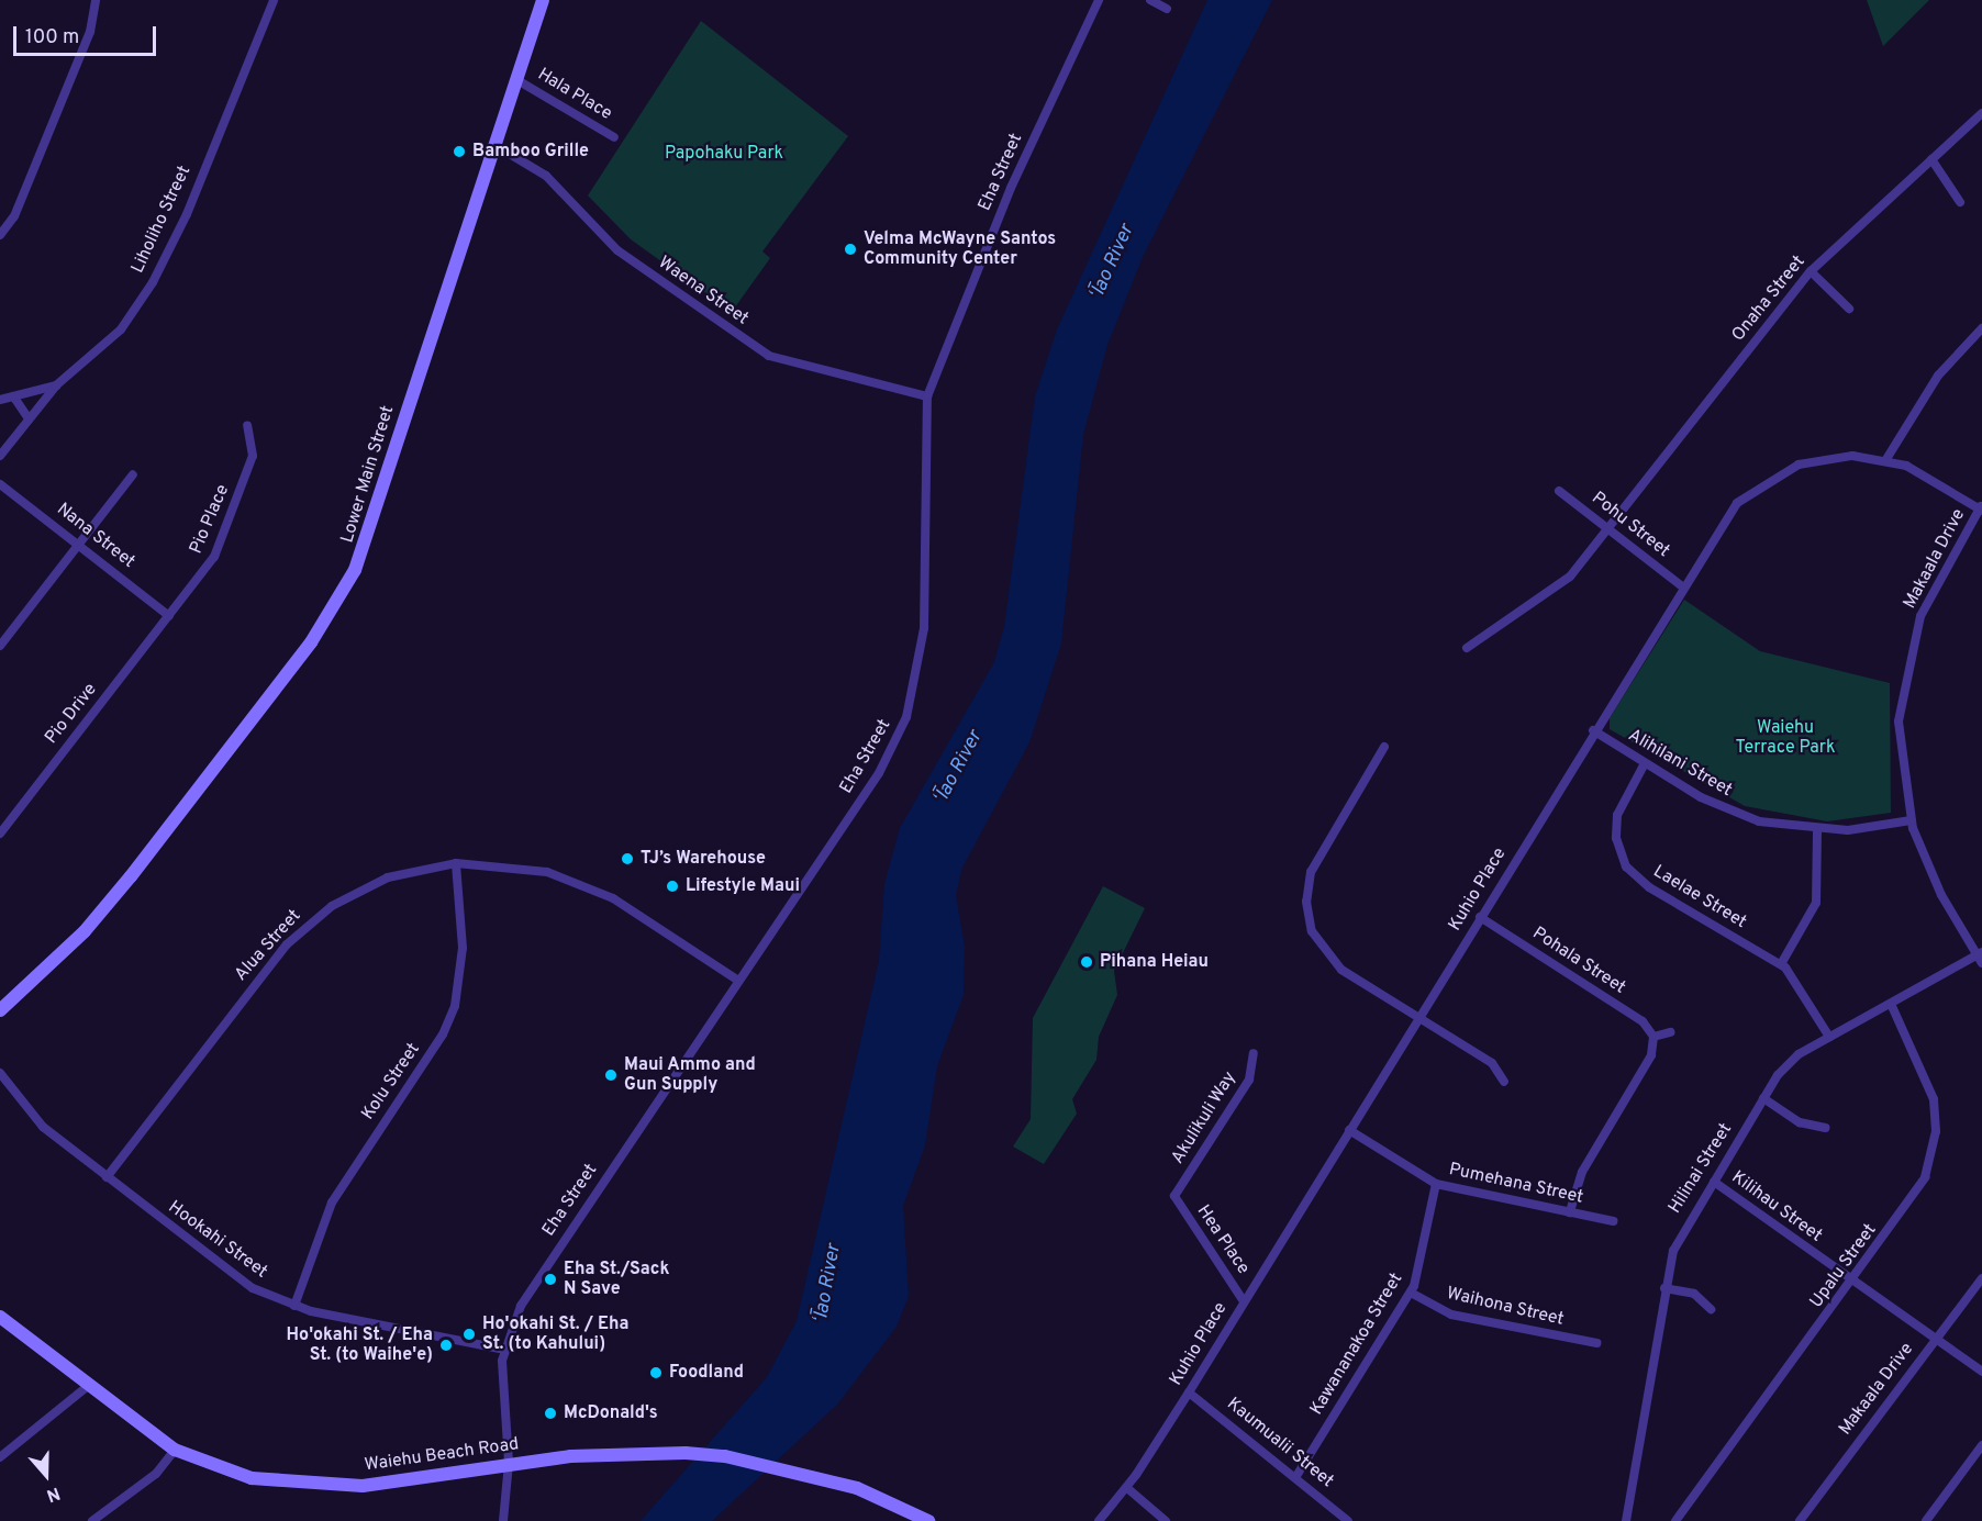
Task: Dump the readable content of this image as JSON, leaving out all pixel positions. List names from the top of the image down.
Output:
{
  "streets": {
    "street": [
      "Hala Place",
      "Eha Street",
      "Liholiho Street",
      "Waena Street",
      "Onaha Street",
      "Lower Main Street",
      "Pio Place",
      "Pohu Street",
      "Nana Street",
      "Makaala Drive",
      "Pio Drive",
      "Alihilani Street",
      "Kuhio Place",
      "Laelae Street",
      "Alua Street",
      "Pohala Street",
      "Kolu Street",
      "Akulikuli Way",
      "Hilinai Street",
      "Pumehana Street",
      "Kilihau Street",
      "Hookahi Street",
      "Hea Place",
      "Upalu Street",
      "Waihona Street",
      "Kawananakoa Street",
      "Kaumualii Street",
      "Waiehu Beach Road"
    ]
  },
  "crossings": [
    ["Hala Place", "Lower Main Street"],
    ["Eha Street", "Waena Street"],
    ["Eha Street", "Alua Street"],
    ["Eha Street", "Hookahi Street"],
    ["Eha Street", "Waiehu Beach Road"],
    ["Waena Street", "Lower Main Street"],
    ["Onaha Street", "Pohu Street"],
    ["Pio Place", "Nana Street"],
    ["Pio Place", "Pio Drive"],
    ["Pohu Street", "Kuhio Place"],
    ["Nana Street", "Pio Drive"],
    ["Makaala Drive", "Alihilani Street"],
    ["Makaala Drive", "Kuhio Place"],
    ["Makaala Drive", "Hilinai Street"],
    ["Makaala Drive", "Kilihau Street"],
    ["Alihilani Street", "Kuhio Place"],
    ["Alihilani Street", "Laelae Street"],
    ["Kuhio Place", "Pohala Street"],
    ["Kuhio Place", "Pumehana Street"],
    ["Kuhio Place", "Hea Place"],
    ["Kuhio Place", "Kaumualii Street"],
    ["Laelae Street", "Hilinai Street"],
    ["Alua Street", "Kolu Street"],
    ["Alua Street", "Hookahi Street"],
    ["Kolu Street", "Hookahi Street"],
    ["Akulikuli Way", "Hea Place"],
    ["Hilinai Street", "Kilihau Street"],
    ["Hilinai Street", "Upalu Street"],
    ["Pumehana Street", "Kawananakoa Street"],
    ["Kilihau Street", "Upalu Street"],
    ["Waihona Street", "Kawananakoa Street"],
    ["Kawananakoa Street", "Kaumualii Street"]
  ],
  "water": ["ʻĪao River"],
  "parks": ["Papohaku Park", "Waiehu Terrace Park"],
  "places": [
    "Bamboo Grille",
    "Velma McWayne Santos Community Center",
    "TJ’s Warehouse",
    "Lifestyle Maui",
    "Pihana Heiau",
    "Maui Ammo and Gun Supply",
    "Eha St./Sack N Save",
    "Ho'okahi St. / Eha St. (to Kahului)",
    "Ho'okahi St. / Eha St. (to Waihe'e)",
    "Foodland",
    "McDonald's"
  ],
  "scale_bar": "100 m",
  "north": "bottom"
}
